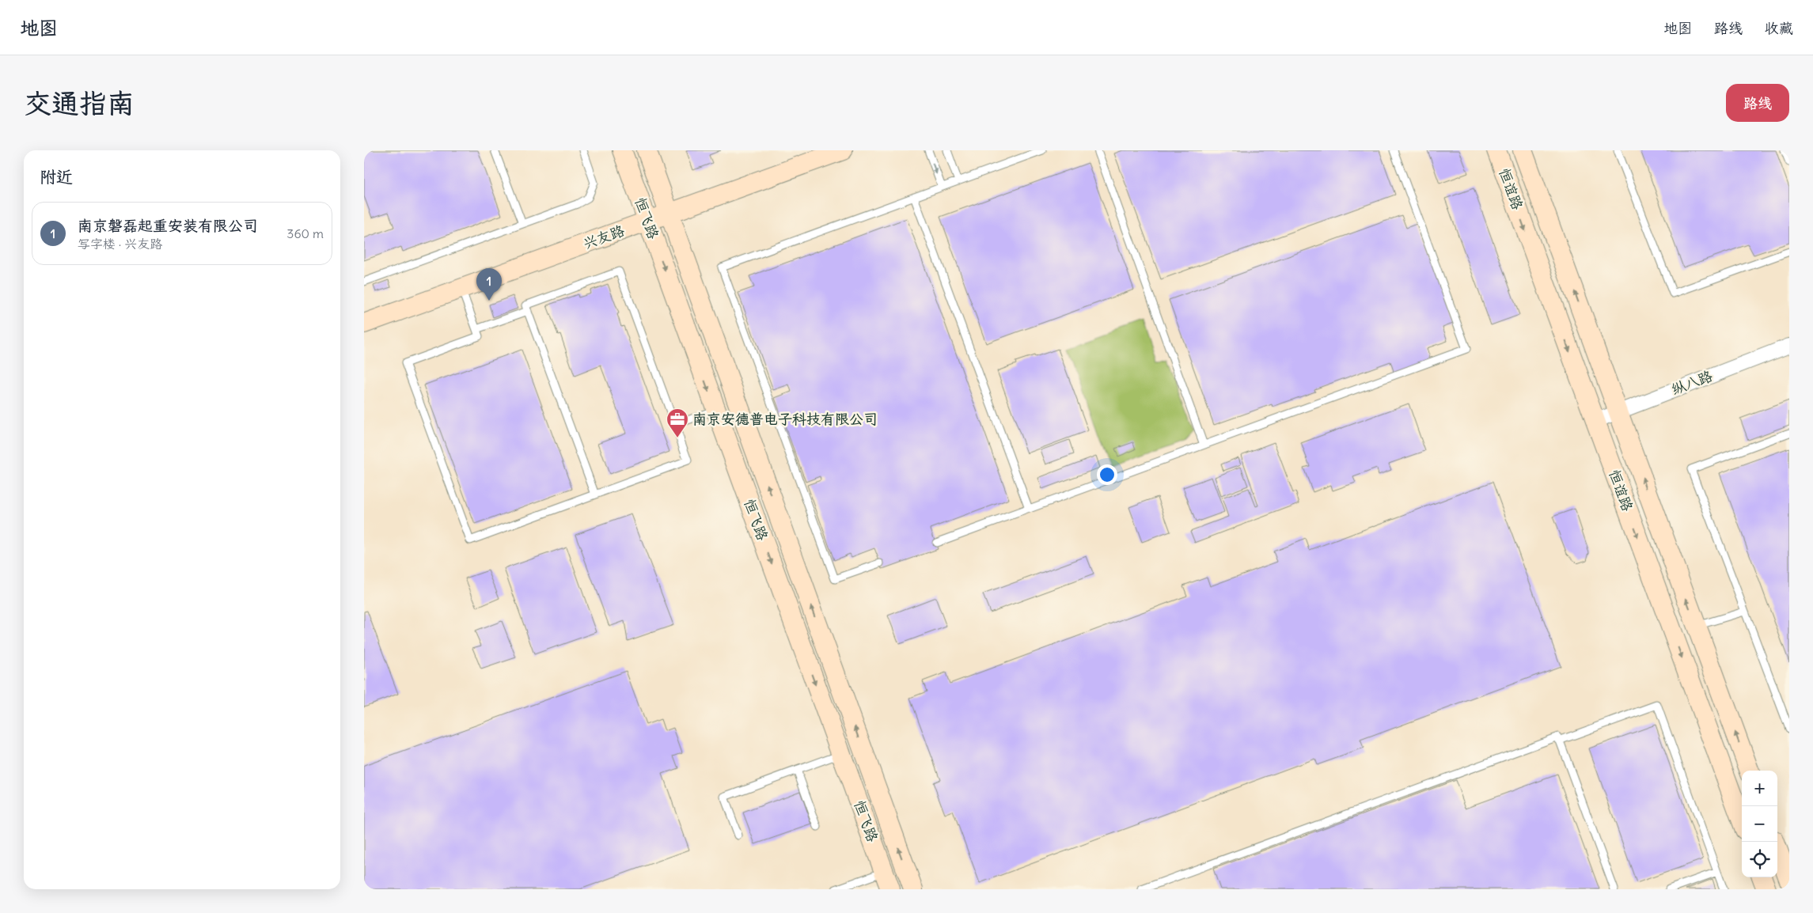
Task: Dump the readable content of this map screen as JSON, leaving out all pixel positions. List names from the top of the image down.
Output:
{
  "streets": {
    "main road": ["恒谊路", "恒飞路", "兴友路"],
    "street": ["纵八路"]
  },
  "crossings": [
    ["恒谊路", "纵八路"],
    ["恒飞路", "兴友路"]
  ],
  "places": {
    "office": ["南京安德普电子科技有限公司"]
  },
  "page": {
    "header": "地图",
    "nav": ["地图", "路线", "收藏"],
    "buttons": "路线",
    "title": "交通指南",
    "heading": "附近",
    "list": [
      {
        "mark": "1",
        "name": "南京磐磊起重安装有限公司",
        "note": "写字楼 · 兴友路",
        "value": "360 m"
      }
    ],
    "pins": "1",
    "map_buttons": ["+", "−"]
  }
}
